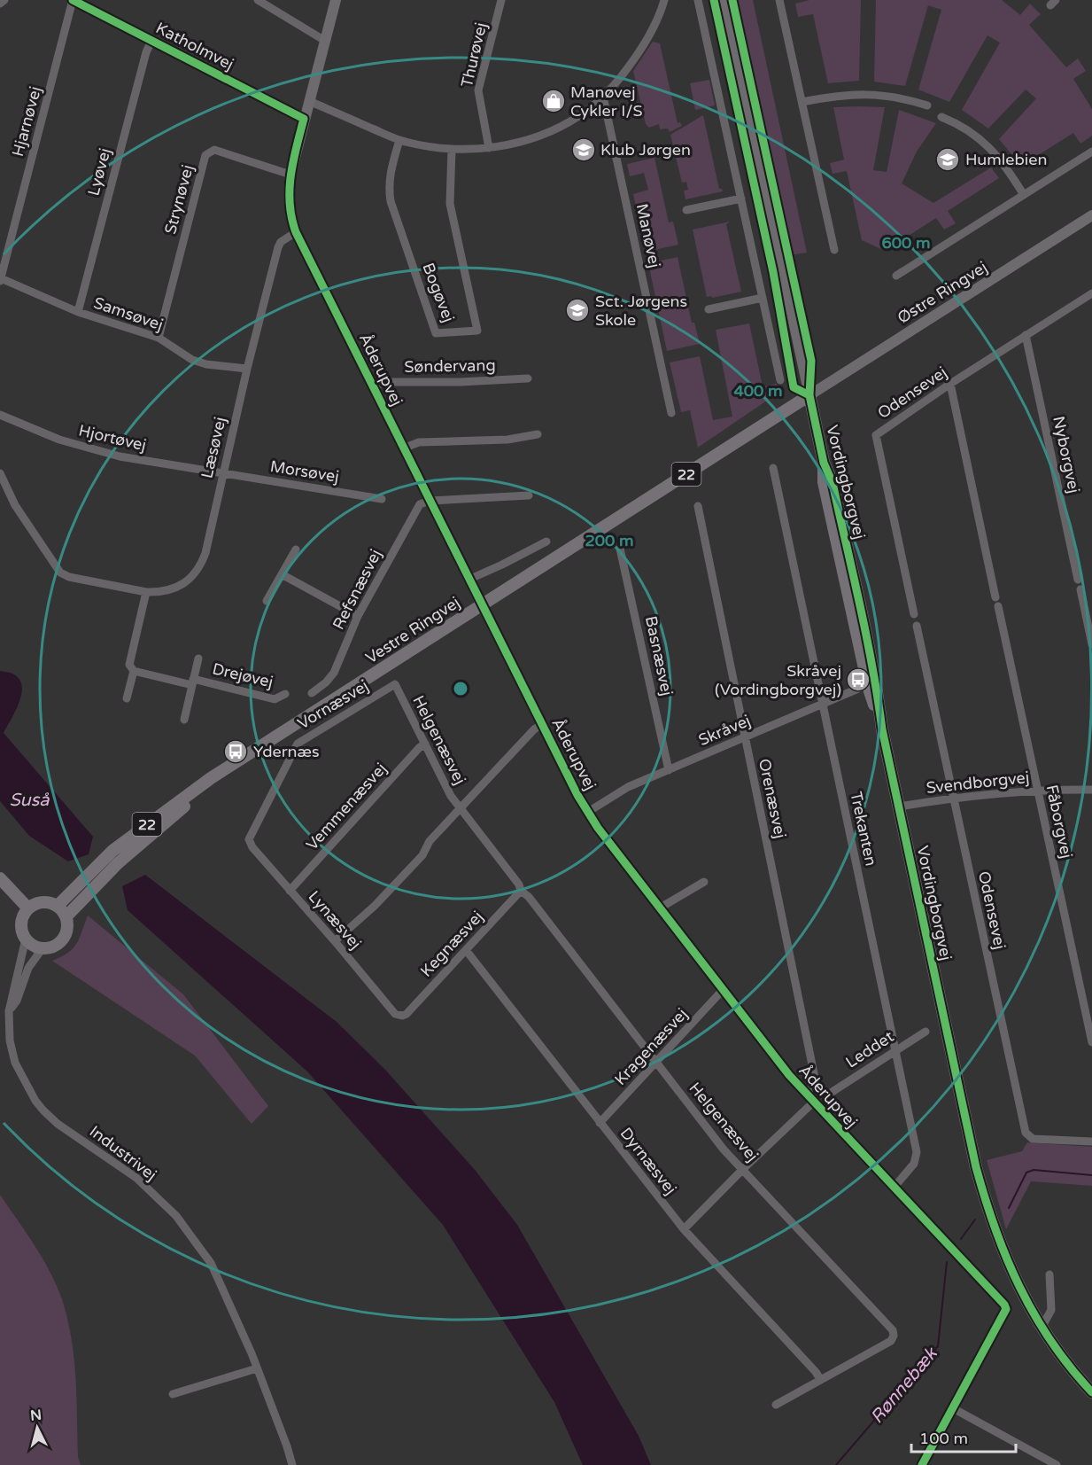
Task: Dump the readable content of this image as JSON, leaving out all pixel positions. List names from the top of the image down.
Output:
{
  "streets": {
    "main road": ["22", "Vordingborgvej", "Vestre Ringvej"],
    "street": [
      "Katholmvej",
      "Thurøvej",
      "Hjarnøvej",
      "Lyøvej",
      "Strynøvej",
      "Manøvej",
      "Bogøvej",
      "Østre Ringvej",
      "Samsøvej",
      "Søndervang",
      "Åderupvej",
      "Odensevej",
      "Hjortøvej",
      "Læsøvej",
      "Nyborgvej",
      "Morsøvej",
      "Refsnæsvej",
      "Basnæsvej",
      "Drejøvej",
      "Vornæsvej",
      "Skråvej",
      "Helgenæsvej",
      "Svendborgvej",
      "Orenæsvej",
      "Vemmenæsvej",
      "Fåborgvej",
      "Trekanten",
      "Lynæsvej",
      "Kegnæsvej",
      "Kragenæsvej",
      "Leddet",
      "Industrivej",
      "Dyrnæsvej"
    ]
  },
  "crossings": [
    ["Katholmvej", "Hjarnøvej"],
    ["Katholmvej", "Lyøvej"],
    ["Katholmvej", "Åderupvej"],
    ["Hjarnøvej", "Samsøvej"],
    ["Lyøvej", "Samsøvej"],
    ["Strynøvej", "Samsøvej"],
    ["Strynøvej", "Åderupvej"],
    ["Østre Ringvej", "Vordingborgvej"],
    ["Østre Ringvej", "Vestre Ringvej"],
    ["Samsøvej", "Læsøvej"],
    ["Søndervang", "Åderupvej"],
    ["Åderupvej", "Læsøvej"],
    ["Åderupvej", "Refsnæsvej"],
    ["Åderupvej", "Vestre Ringvej"],
    ["Åderupvej", "Skråvej"],
    ["Åderupvej", "Orenæsvej"],
    ["Åderupvej", "Trekanten"],
    ["Åderupvej", "Kragenæsvej"],
    ["Odensevej", "Nyborgvej"],
    ["Odensevej", "Svendborgvej"],
    ["Hjortøvej", "Læsøvej"],
    ["Hjortøvej", "Morsøvej"],
    ["Læsøvej", "Morsøvej"],
    ["Vordingborgvej", "Vestre Ringvej"],
    ["Vordingborgvej", "Svendborgvej"],
    ["Vestre Ringvej", "Industrivej"],
    ["Basnæsvej", "Skråvej"],
    ["Vornæsvej", "Helgenæsvej"],
    ["Vornæsvej", "Lynæsvej"],
    ["Skråvej", "Orenæsvej"],
    ["Skråvej", "Trekanten"],
    ["Helgenæsvej", "Vemmenæsvej"],
    ["Helgenæsvej", "Lynæsvej"],
    ["Helgenæsvej", "Kegnæsvej"],
    ["Helgenæsvej", "Kragenæsvej"],
    ["Helgenæsvej", "Dyrnæsvej"],
    ["Svendborgvej", "Fåborgvej"],
    ["Vemmenæsvej", "Lynæsvej"],
    ["Trekanten", "Leddet"],
    ["Lynæsvej", "Kegnæsvej"],
    ["Kegnæsvej", "Dyrnæsvej"],
    ["Kragenæsvej", "Dyrnæsvej"]
  ],
  "water": ["Suså", "Rønnebæk"],
  "places": {
    "shop": ["Manøvej Cykler I/S"],
    "school or university": ["Klub Jørgen", "Humlebien", "Sct. Jørgens Skole"],
    "bus stop": ["Skråvej (Vordingborgvej)", "Ydernæs"]
  },
  "scale_bar": "100 m",
  "north": "top",
  "rings": ["600 m", "400 m", "200 m"]
}
